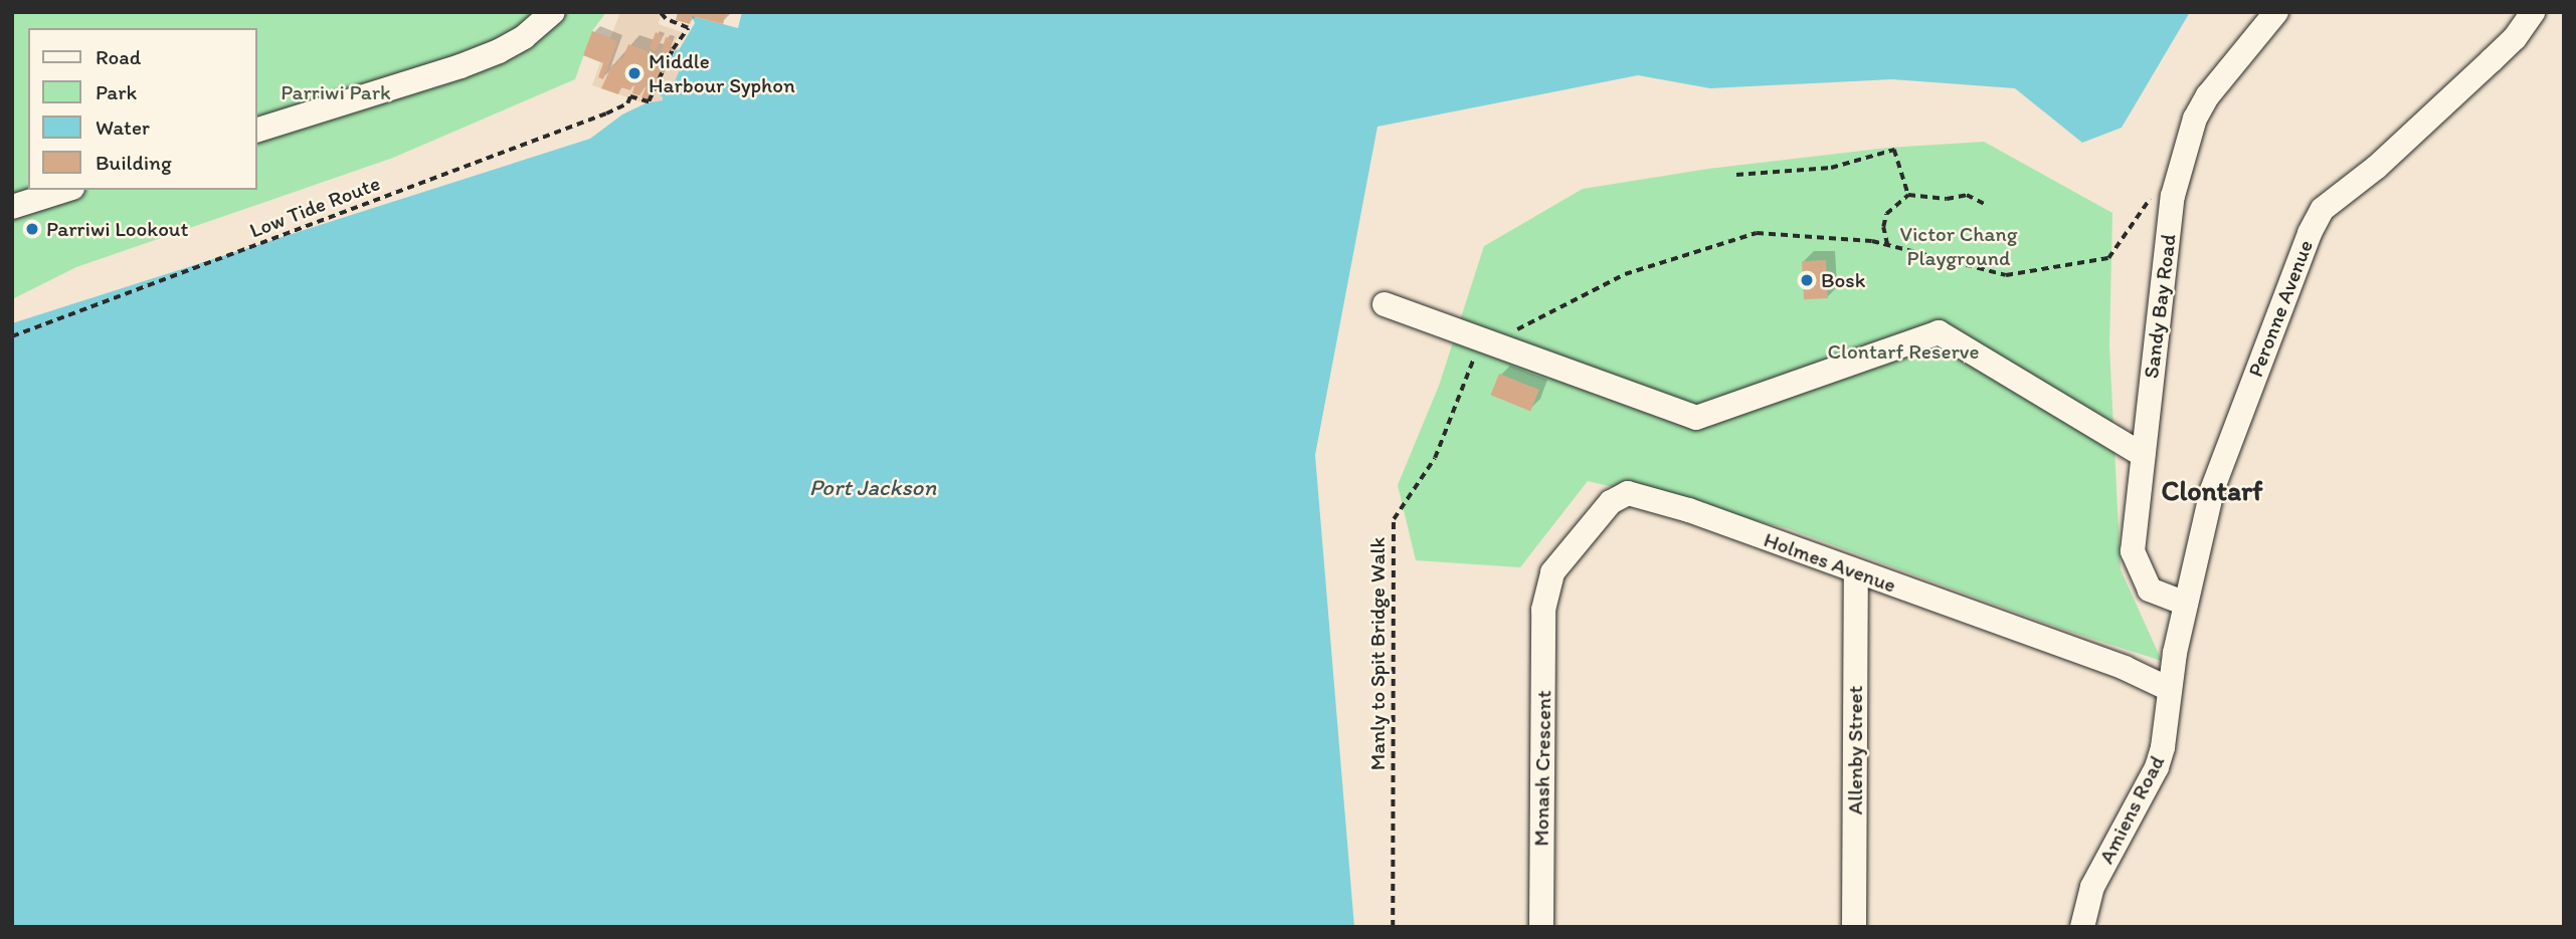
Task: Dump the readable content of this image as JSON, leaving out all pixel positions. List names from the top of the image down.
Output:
{
  "streets": {
    "street": [
      "Sandy Bay Road",
      "Peronne Avenue",
      "Holmes Avenue",
      "Allenby Street",
      "Monash Crescent",
      "Amiens Road"
    ],
    "path": ["Low Tide Route", "Manly to Spit Bridge Walk"]
  },
  "crossings": [
    ["Sandy Bay Road", "Peronne Avenue"],
    ["Peronne Avenue", "Holmes Avenue"],
    ["Peronne Avenue", "Amiens Road"],
    ["Holmes Avenue", "Allenby Street"],
    ["Holmes Avenue", "Monash Crescent"],
    ["Holmes Avenue", "Amiens Road"]
  ],
  "districts": ["Clontarf"],
  "water": ["Port Jackson"],
  "parks": ["Parriwi Park", "Victor Chang Playground", "Clontarf Reserve"],
  "places": ["Middle Harbour Syphon", "Parriwi Lookout", "Bosk"],
  "legend": [
    "Road",
    "Park",
    "Water",
    "Building"
  ]
}
